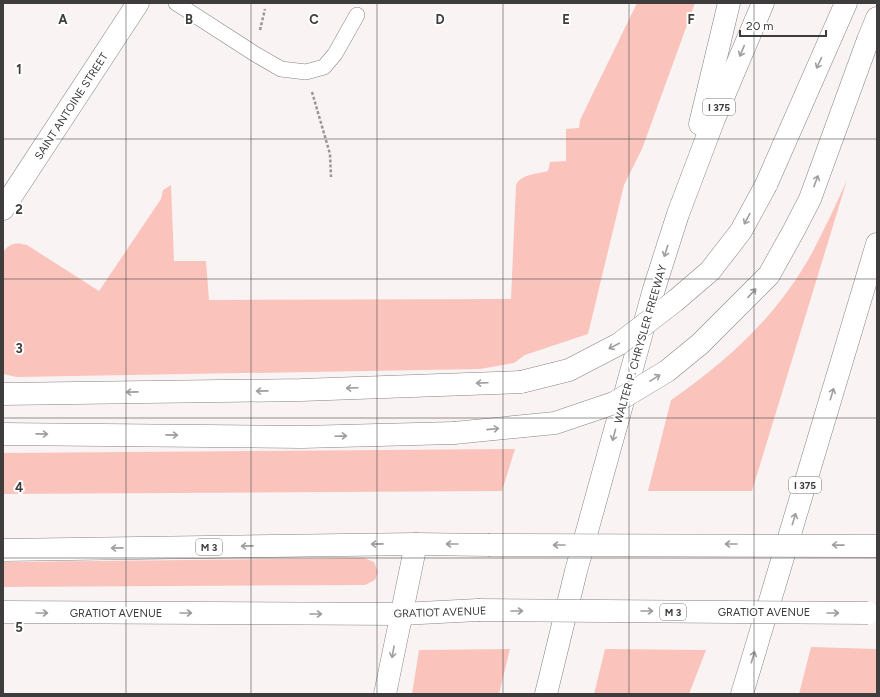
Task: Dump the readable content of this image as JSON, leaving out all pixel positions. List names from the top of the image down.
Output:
{
  "streets": {
    "main road": [
      "SAINT ANTOINE STREET",
      "I 375",
      "WALTER P. CHRYSLER FREEWAY",
      "M 3",
      "GRATIOT AVENUE"
    ]
  },
  "scale_bar": "20 m",
  "grid": {
    "columns": [
      "A",
      "B",
      "C",
      "D",
      "E",
      "F"
    ],
    "rows": [
      "1",
      "2",
      "3",
      "4",
      "5"
    ]
  }
}
